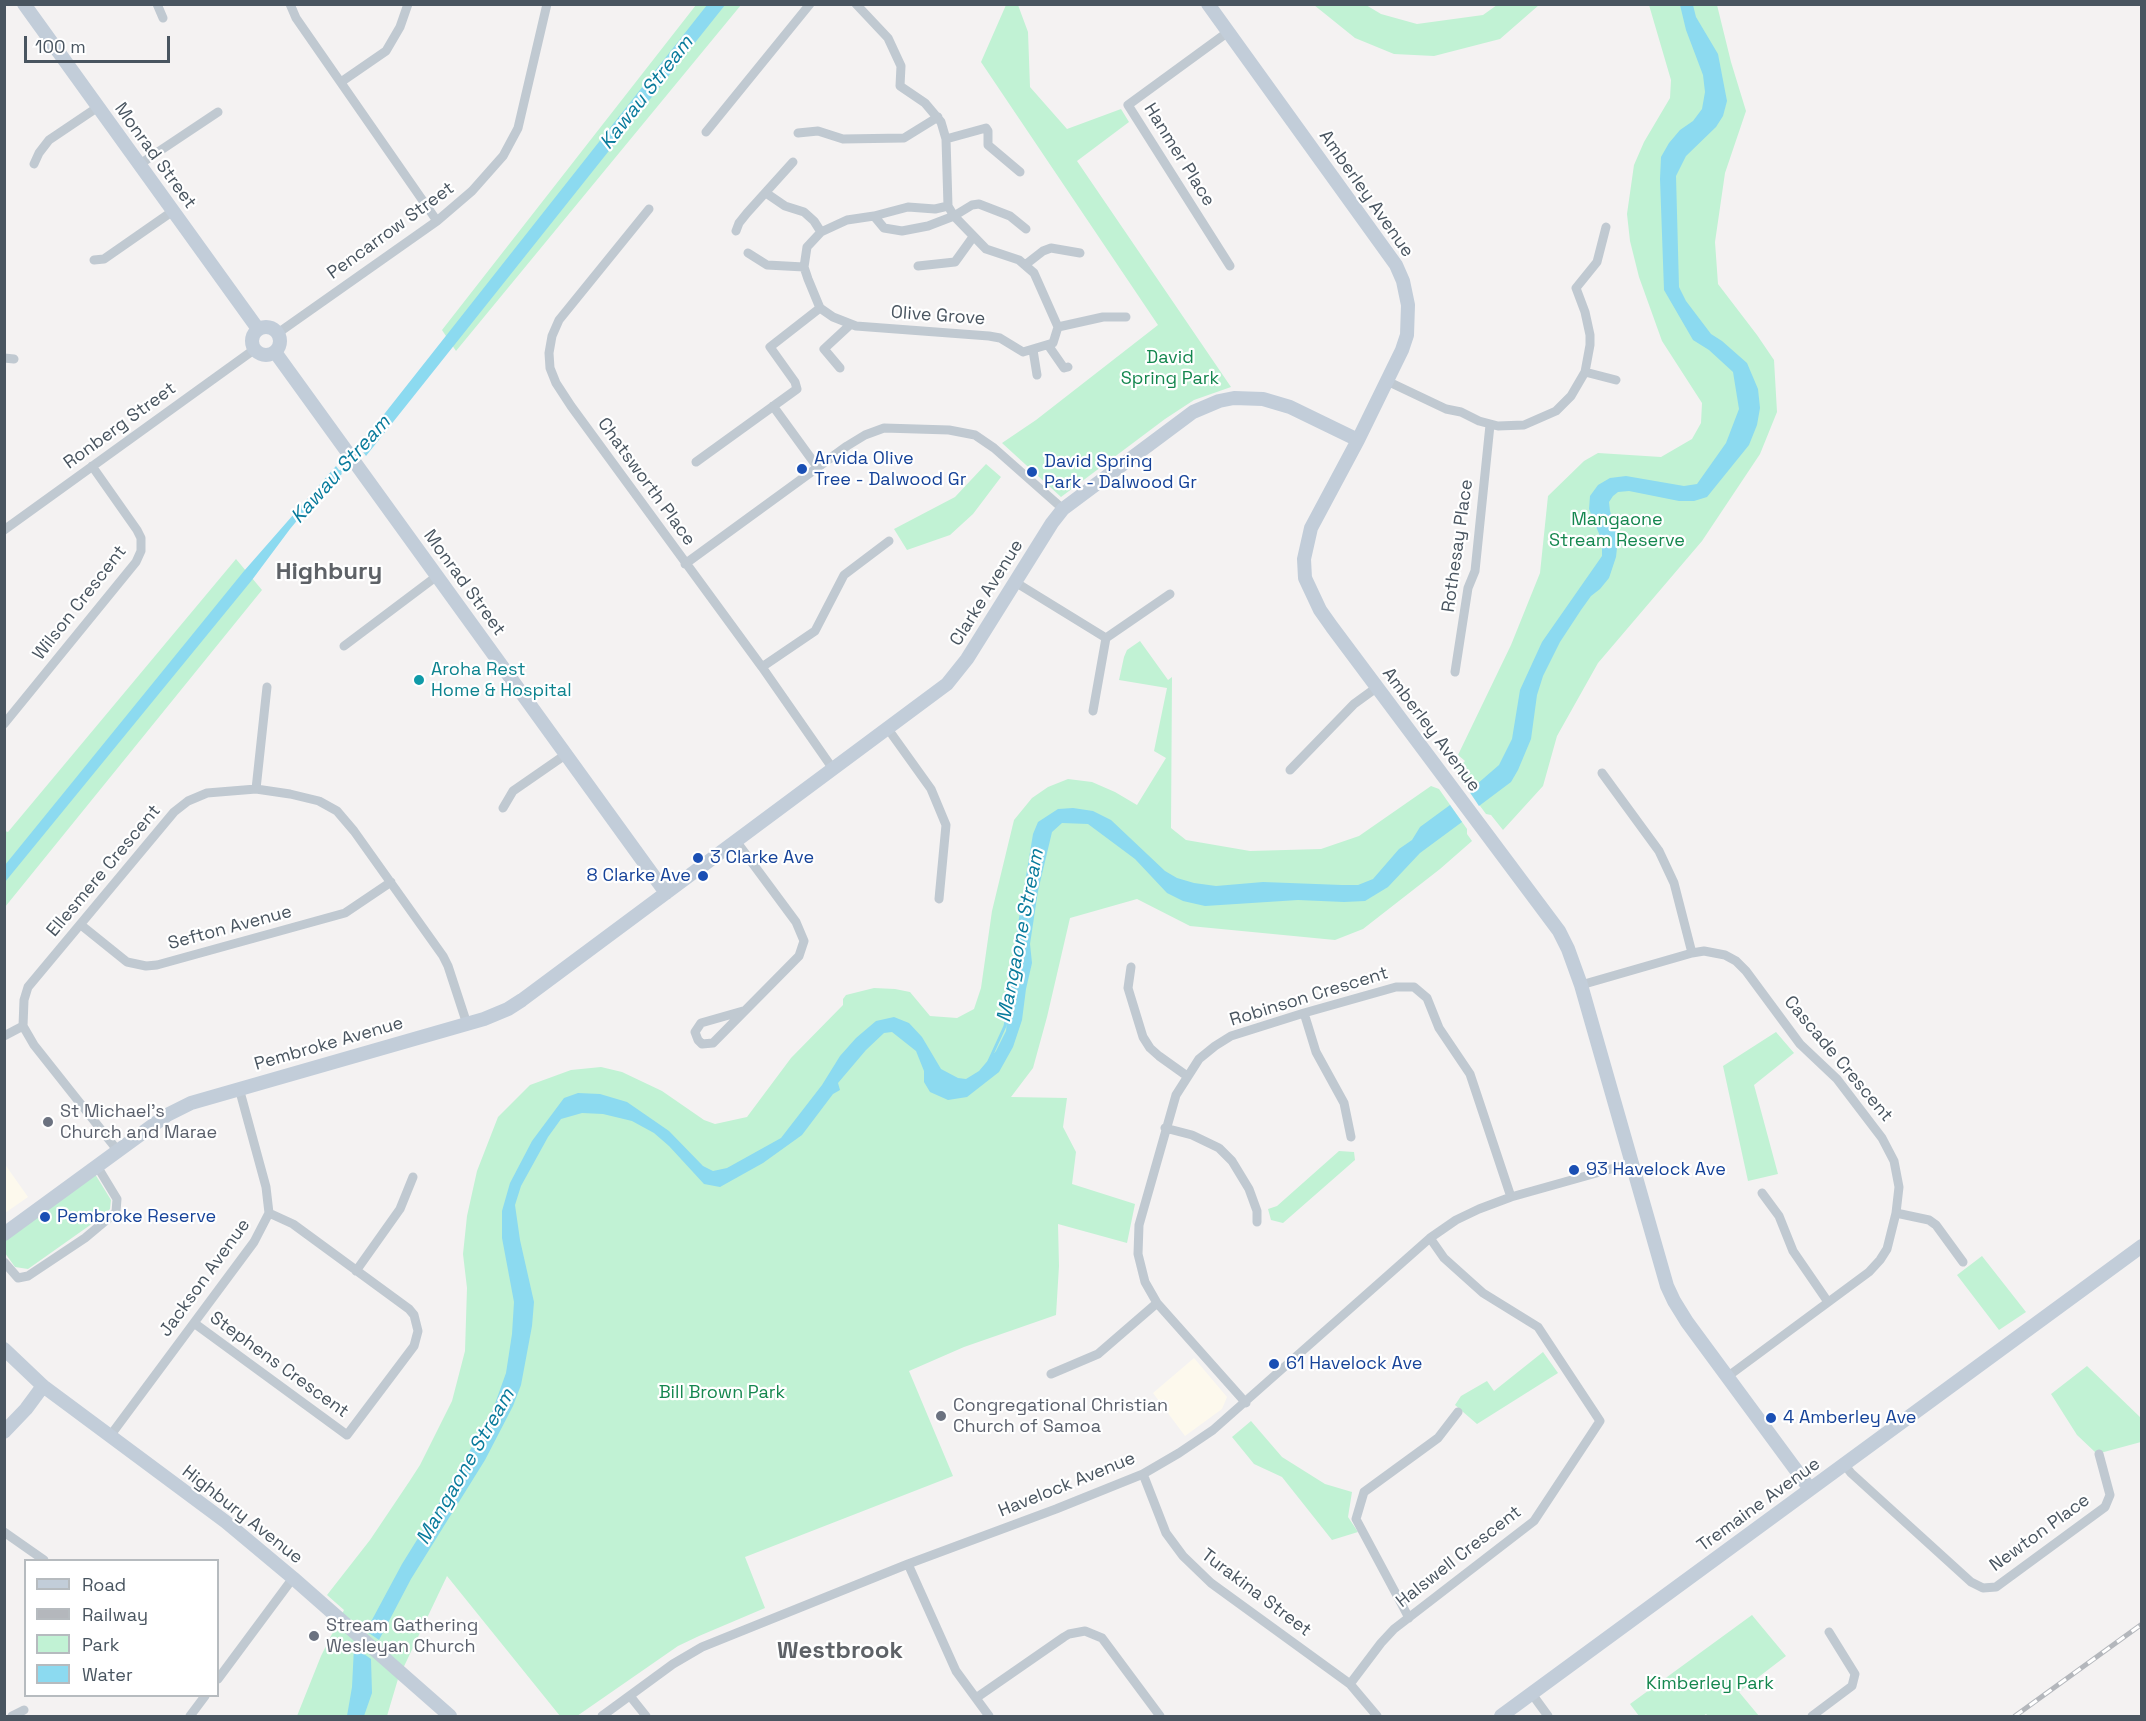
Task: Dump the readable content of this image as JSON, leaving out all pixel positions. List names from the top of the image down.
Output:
{
  "streets": {
    "street": [
      "Hanmer Place",
      "Monrad Street",
      "Amberley Avenue",
      "Pencarrow Street",
      "Olive Grove",
      "Ronberg Street",
      "Chatsworth Place",
      "Rothesay Place",
      "Clarke Avenue",
      "Wilson Crescent",
      "Ellesmere Crescent",
      "Sefton Avenue",
      "Robinson Crescent",
      "Pembroke Avenue",
      "Cascade Crescent",
      "Jackson Avenue",
      "Stephens Crescent",
      "Havelock Avenue",
      "Tremaine Avenue",
      "Highbury Avenue",
      "Newton Place",
      "Halswell Crescent",
      "Turakina Street"
    ]
  },
  "crossings": [
    ["Hanmer Place", "Amberley Avenue"],
    ["Monrad Street", "Pencarrow Street"],
    ["Monrad Street", "Ronberg Street"],
    ["Monrad Street", "Clarke Avenue"],
    ["Monrad Street", "Pembroke Avenue"],
    ["Amberley Avenue", "Clarke Avenue"],
    ["Amberley Avenue", "Cascade Crescent"],
    ["Amberley Avenue", "Havelock Avenue"],
    ["Amberley Avenue", "Tremaine Avenue"],
    ["Pencarrow Street", "Ronberg Street"],
    ["Ronberg Street", "Wilson Crescent"],
    ["Chatsworth Place", "Clarke Avenue"],
    ["Clarke Avenue", "Pembroke Avenue"],
    ["Ellesmere Crescent", "Sefton Avenue"],
    ["Ellesmere Crescent", "Pembroke Avenue"],
    ["Robinson Crescent", "Havelock Avenue"],
    ["Pembroke Avenue", "Jackson Avenue"],
    ["Jackson Avenue", "Stephens Crescent"],
    ["Jackson Avenue", "Highbury Avenue"],
    ["Havelock Avenue", "Halswell Crescent"],
    ["Havelock Avenue", "Turakina Street"],
    ["Tremaine Avenue", "Newton Place"],
    ["Halswell Crescent", "Turakina Street"]
  ],
  "districts": ["Highbury", "Westbrook"],
  "water": ["Kawau Stream", "Mangaone Stream"],
  "parks": [
    "David Spring Park",
    "Mangaone Stream Reserve",
    "Bill Brown Park",
    "Kimberley Park"
  ],
  "places": [
    "Arvida Olive Tree - Dalwood Gr",
    "David Spring Park - Dalwood Gr",
    "Aroha Rest Home & Hospital",
    "3 Clarke Ave",
    "8 Clarke Ave",
    "St Michael's Church and Marae",
    "93 Havelock Ave",
    "Pembroke Reserve",
    "61 Havelock Ave",
    "Congregational Christian Church of Samoa",
    "4 Amberley Ave",
    "Stream Gathering Wesleyan Church"
  ],
  "legend": [
    "Road",
    "Railway",
    "Park",
    "Water"
  ],
  "scale_bar": "100 m"
}
